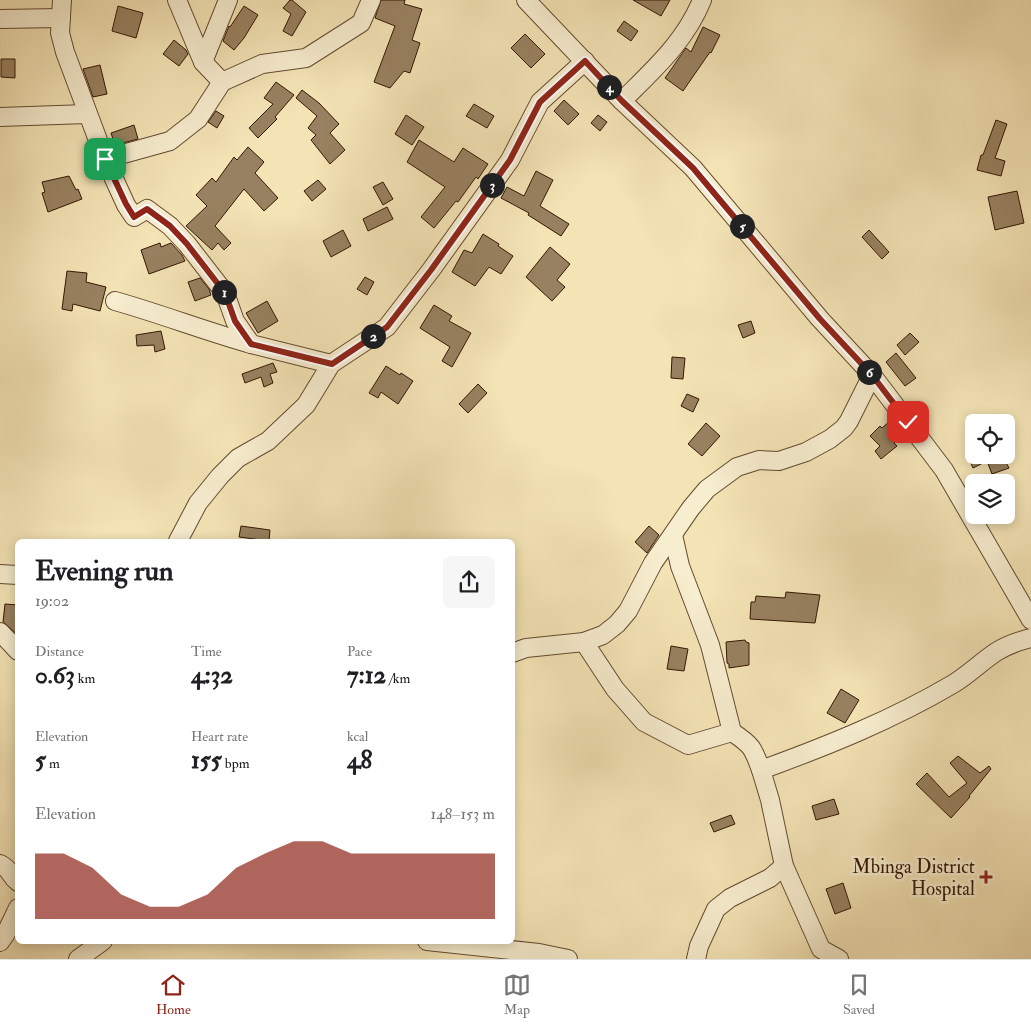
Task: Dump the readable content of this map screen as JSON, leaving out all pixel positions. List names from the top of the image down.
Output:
{
  "places": {
    "health": ["Mbinga District Hospital"]
  },
  "page": {
    "pins": [
      "4",
      "3",
      "5",
      "1",
      "2",
      "6"
    ],
    "heading": ["Evening run", "19:02"],
    "stats": [
      ["Distance", "0.63 km"],
      ["Time", "4:32"],
      ["Pace", "7:12 /km"],
      ["Elevation", "5 m"],
      ["Heart rate", "155 bpm"],
      ["kcal", "48"]
    ],
    "chart": ["Elevation", "148–153 m"],
    "tabs": ["Home", "Map", "Saved"]
  }
}
